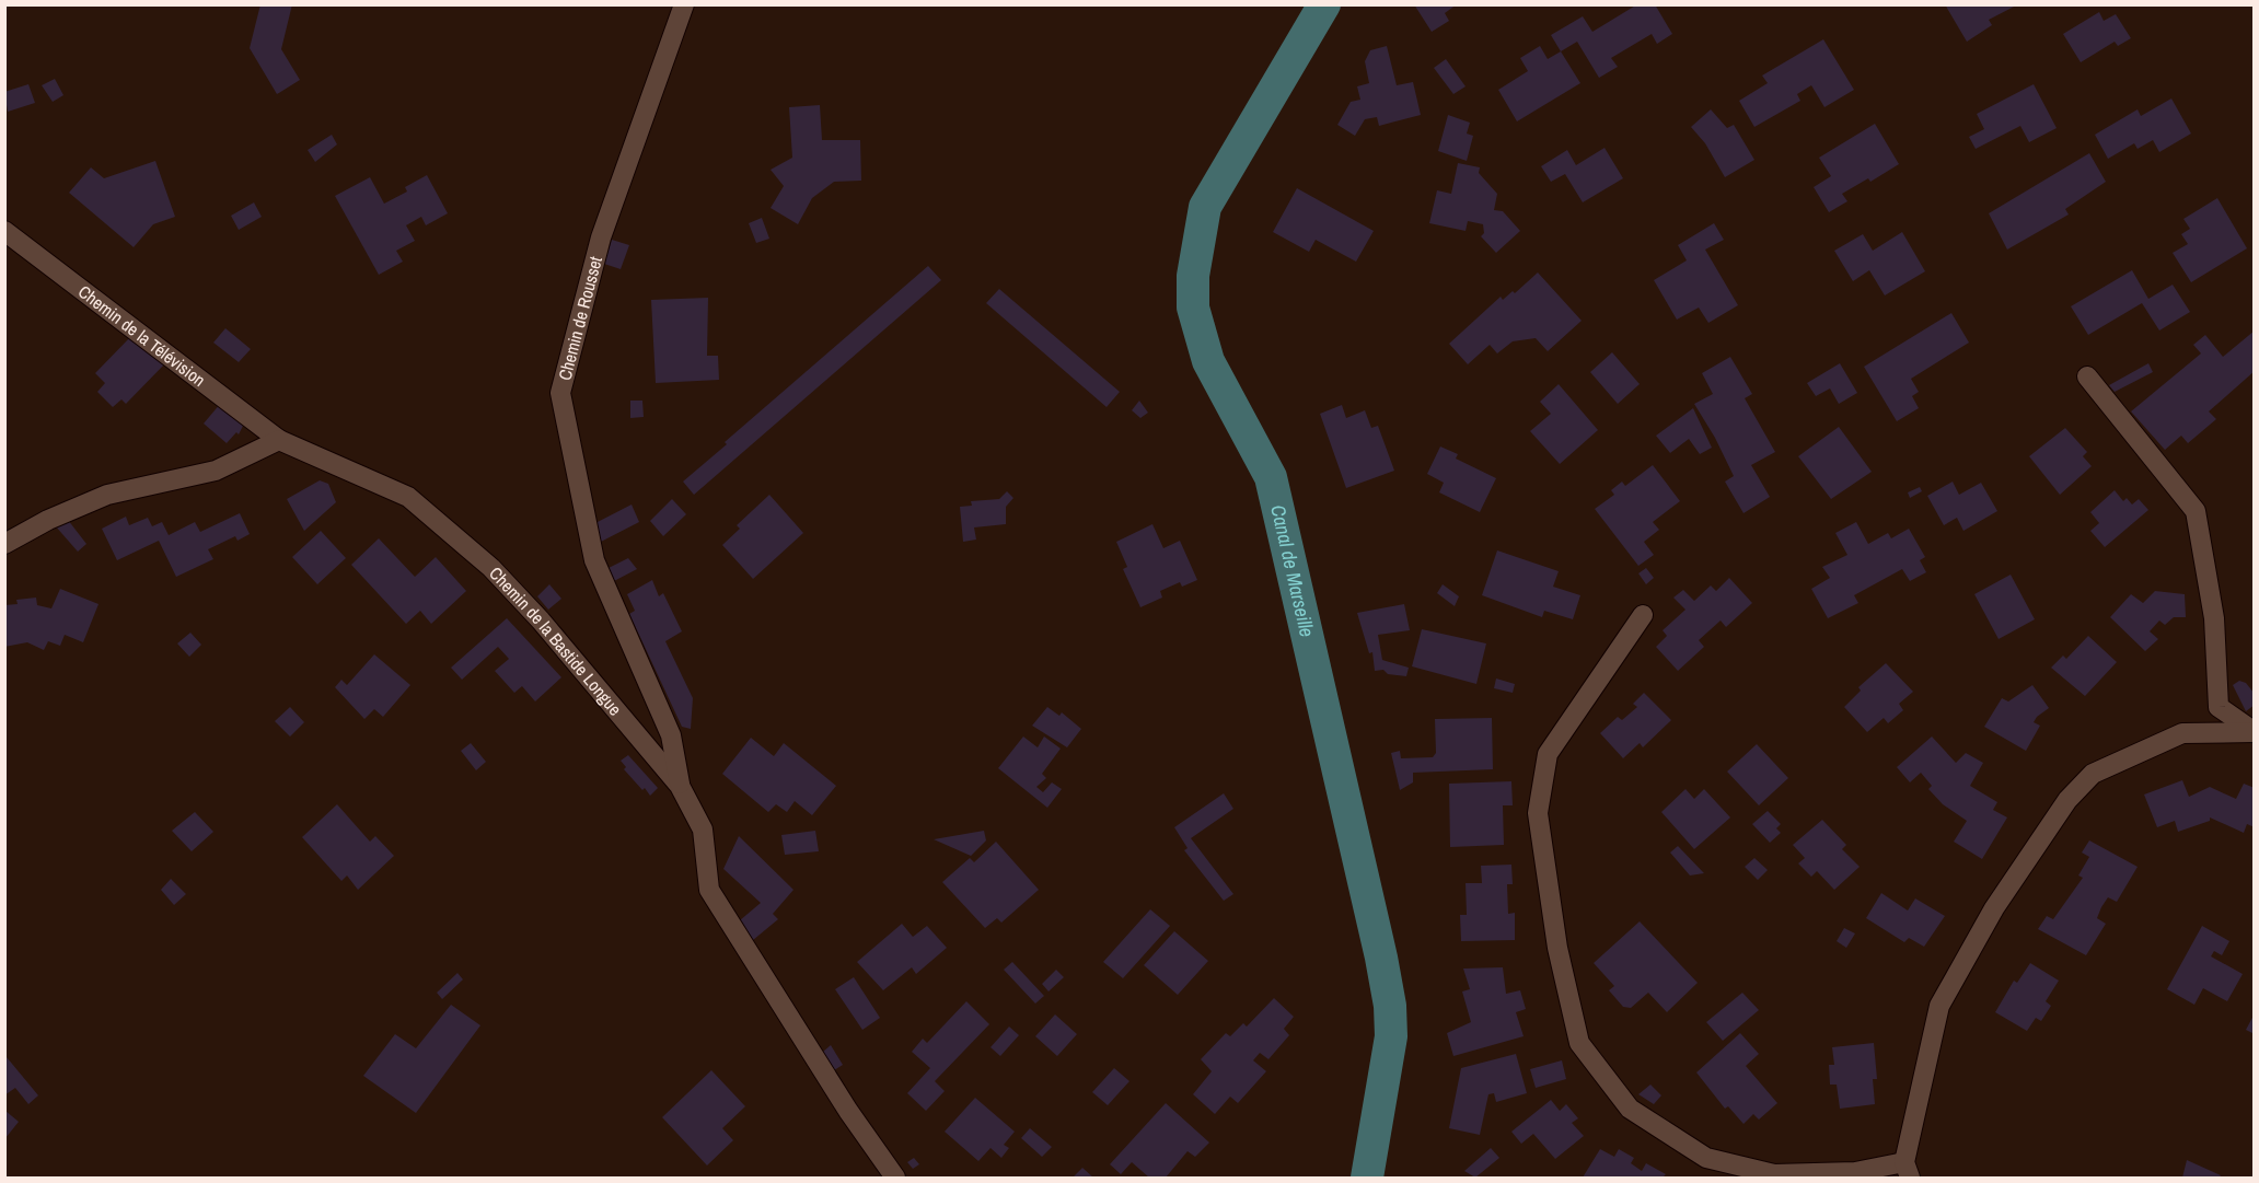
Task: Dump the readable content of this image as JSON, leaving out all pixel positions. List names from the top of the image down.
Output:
{
  "streets": {
    "street": ["Chemin de Rousset", "Chemin de la Télévision", "Chemin de la Bastide Longue"]
  },
  "crossings": [
    ["Chemin de Rousset", "Chemin de la Bastide Longue"],
    ["Chemin de la Télévision", "Chemin de la Bastide Longue"]
  ],
  "water": ["Canal de Marseille"]
}
